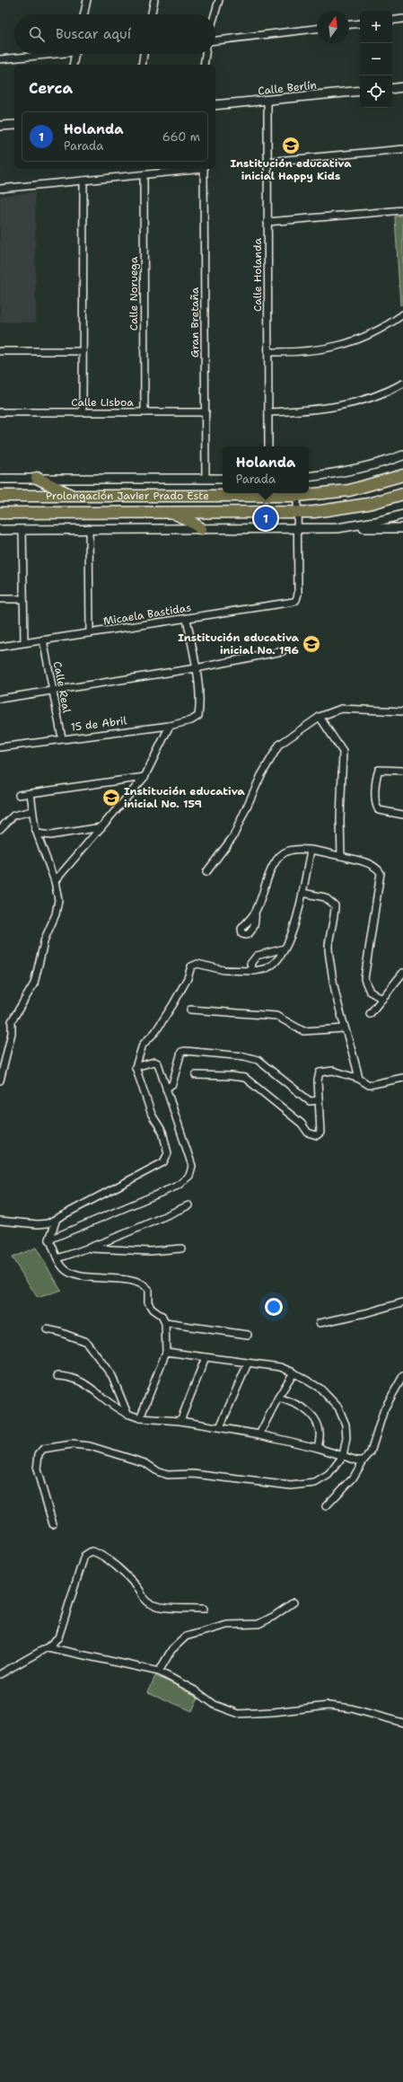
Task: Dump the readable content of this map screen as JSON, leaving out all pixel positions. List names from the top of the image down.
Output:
{
  "streets": {
    "main road": ["Prolongación Javier Prado Este"],
    "street": [
      "Calle Berlín",
      "Calle Holanda",
      "Calle Noruega",
      "Gran Bretaña",
      "Calle Lisboa",
      "Micaela Bastidas",
      "Calle Real",
      "15 de Abril"
    ]
  },
  "crossings": [
    ["Calle Berlín", "Calle Holanda"],
    ["Calle Noruega", "Calle Lisboa"],
    ["Gran Bretaña", "Calle Lisboa"],
    ["Gran Bretaña", "Prolongación Javier Prado Este"],
    ["Micaela Bastidas", "Calle Real"],
    ["Calle Real", "15 de Abril"]
  ],
  "places": {
    "school or university": ["Institución educativa inicial Happy Kids", "Institución educativa inicial No. 196", "Institución educativa inicial No. 159"]
  },
  "north": "top",
  "page": {
    "map_buttons": ["+", "−"],
    "search": "Buscar aquí",
    "heading": "Cerca",
    "list": [
      {
        "mark": "1",
        "name": "Holanda",
        "note": "Parada",
        "value": "660 m"
      }
    ],
    "popup": ["Holanda", "Parada"],
    "pins": "1"
  }
}
